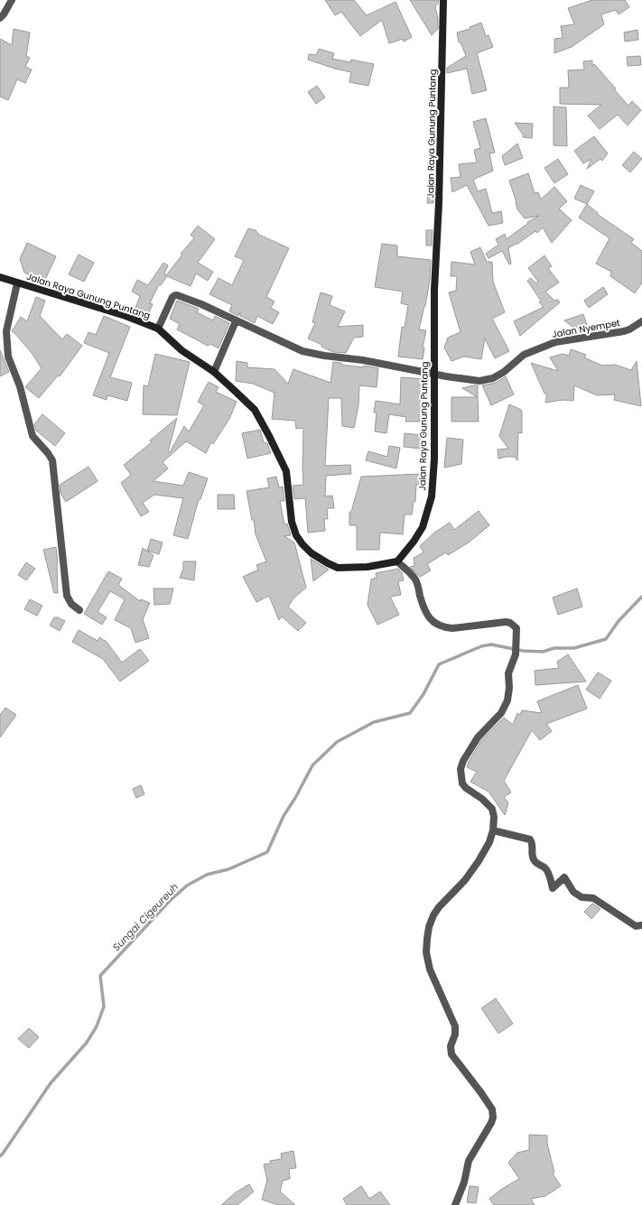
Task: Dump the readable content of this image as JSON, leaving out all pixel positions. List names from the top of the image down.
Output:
{
  "streets": {
    "street": ["Jalan Raya Gunung Puntang", "Jalan Nyempet"]
  },
  "crossings": [
    ["Jalan Raya Gunung Puntang", "Jalan Nyempet"]
  ],
  "water": ["Sungai Cigeureuh"]
}
